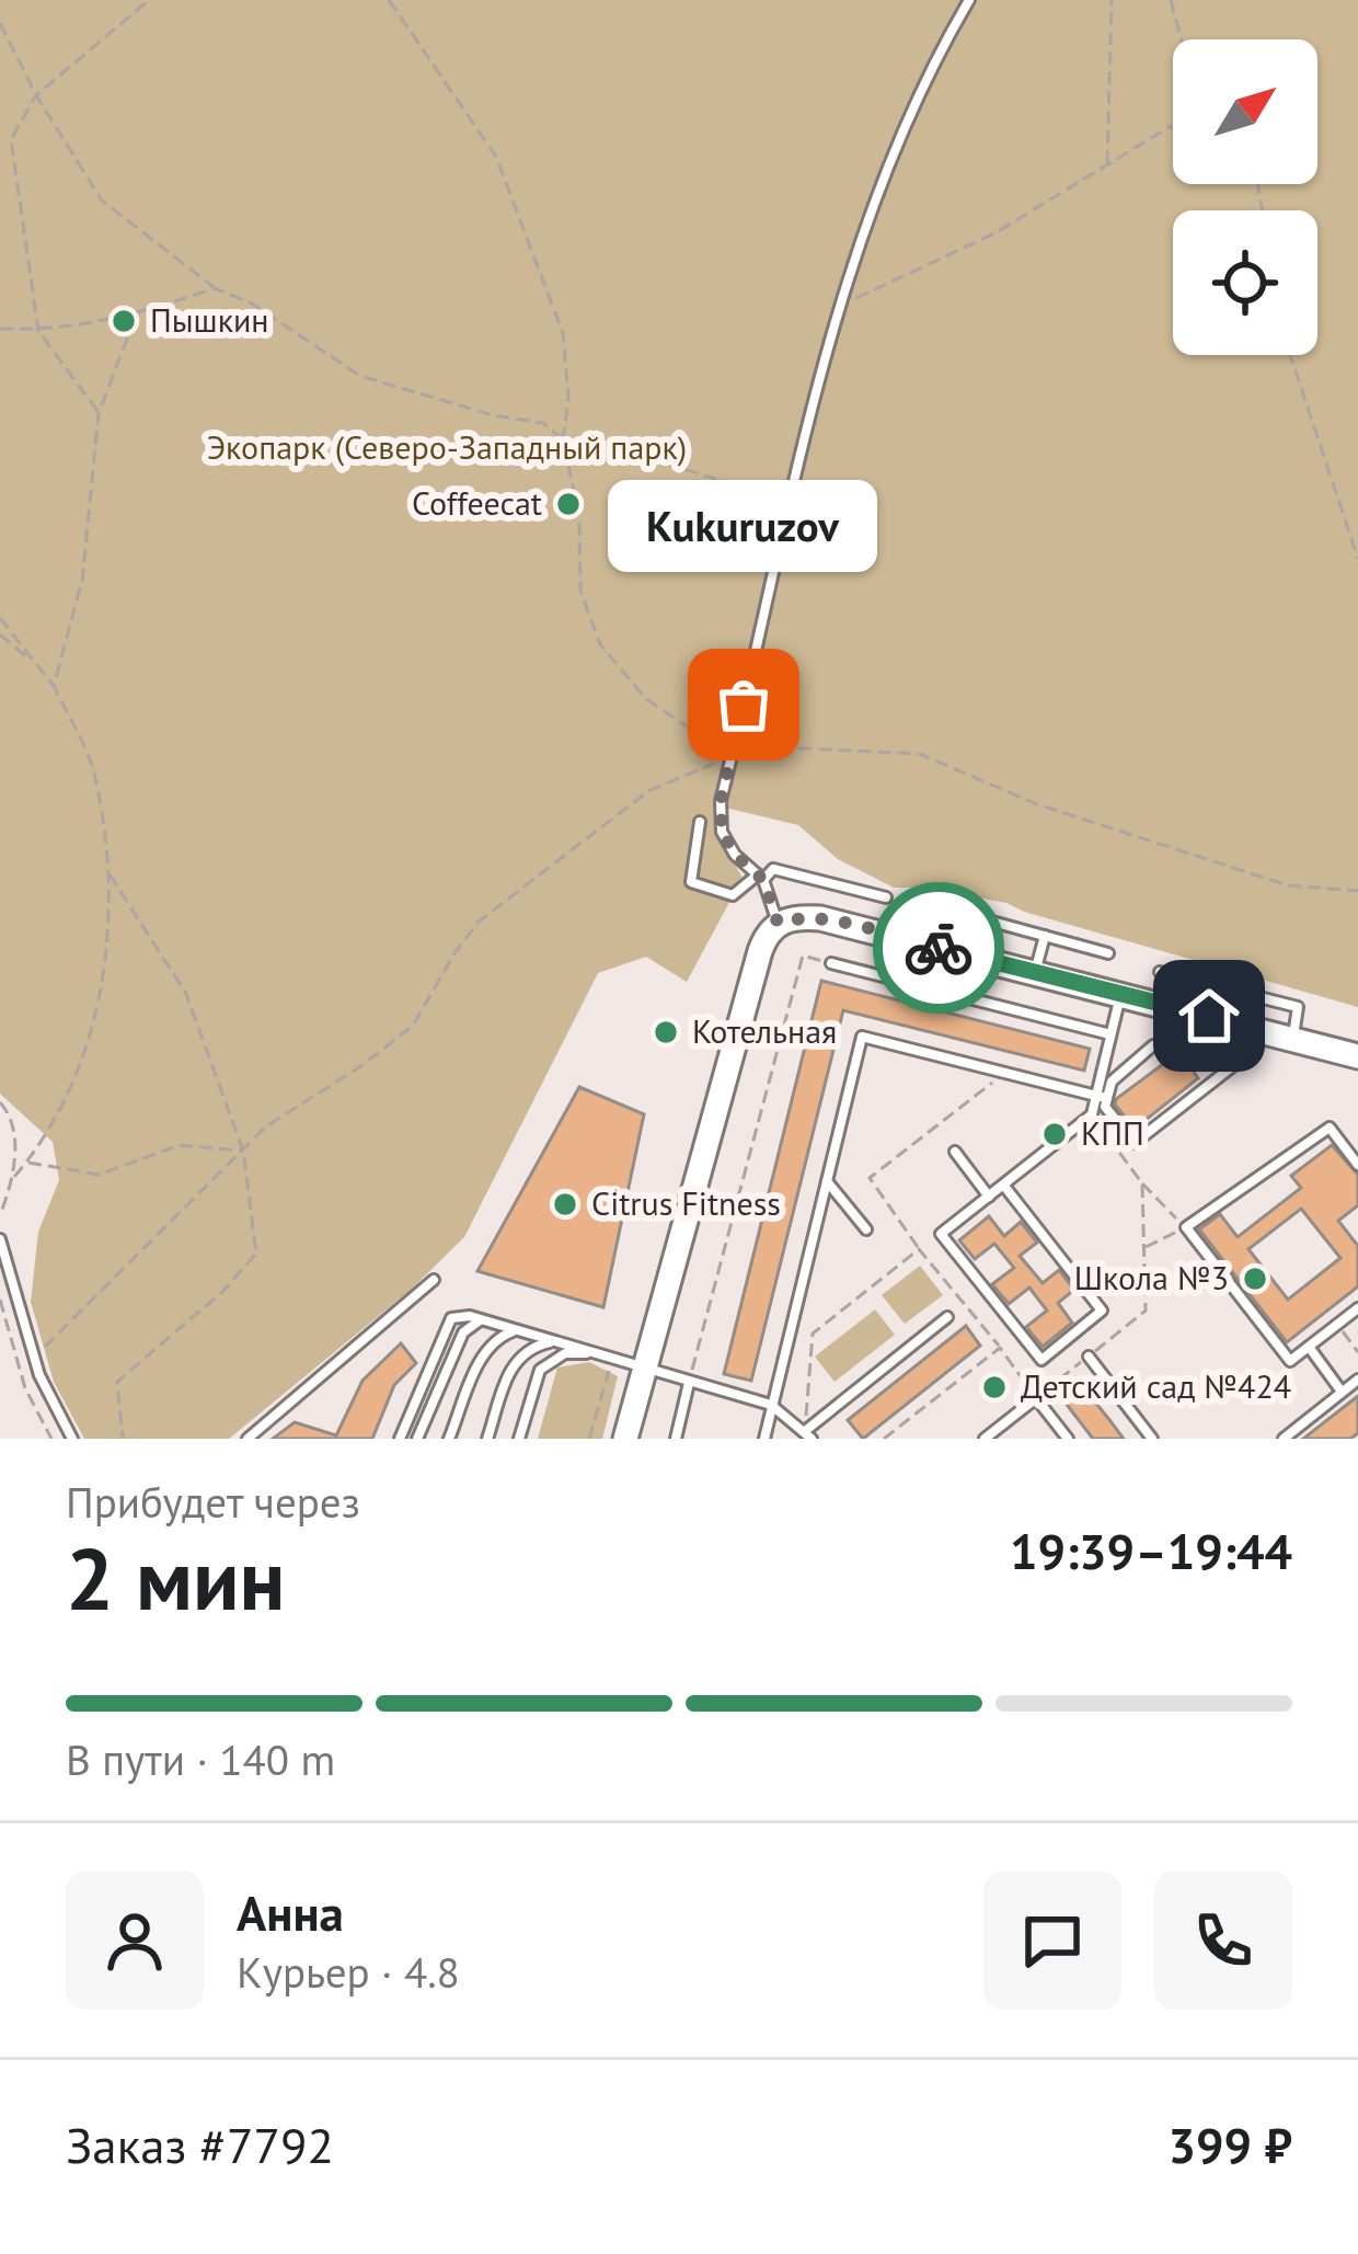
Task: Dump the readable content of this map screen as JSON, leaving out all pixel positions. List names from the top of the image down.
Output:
{
  "parks": ["Экопарк (Северо-Западный парк)"],
  "places": [
    "Пышкин",
    "Coffeecat",
    "Kukuruzov",
    "Котельная",
    "КПП",
    "Citrus Fitness",
    "Школа №3",
    "Детский сад №424"
  ],
  "north": "top right",
  "page": {
    "bubble": "Kukuruzov",
    "heading": ["2 мин", "Прибудет через", "19:39–19:44"],
    "panel": [
      "Анна",
      "Курьер · 4.8",
      "Заказ #7792",
      "399 ₽"
    ],
    "bar": "В пути · 140 m"
  }
}
